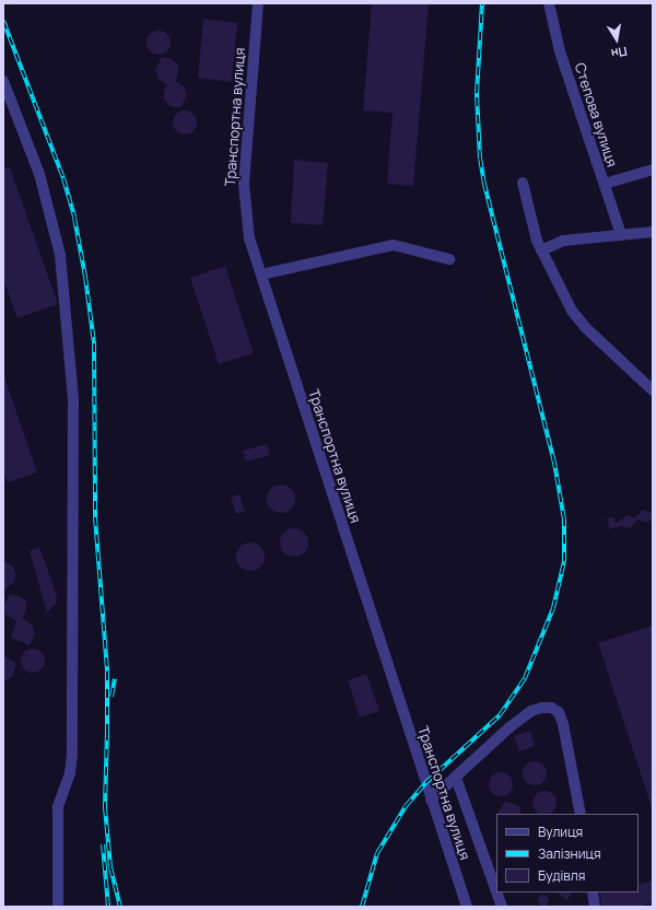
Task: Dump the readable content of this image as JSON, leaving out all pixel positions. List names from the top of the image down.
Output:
{
  "streets": {
    "street": ["Степова вулиця", "Транспортна вулиця"]
  },
  "legend": ["Вулиця", "Залізниця", "Будівля"],
  "north": "bottom"
}
